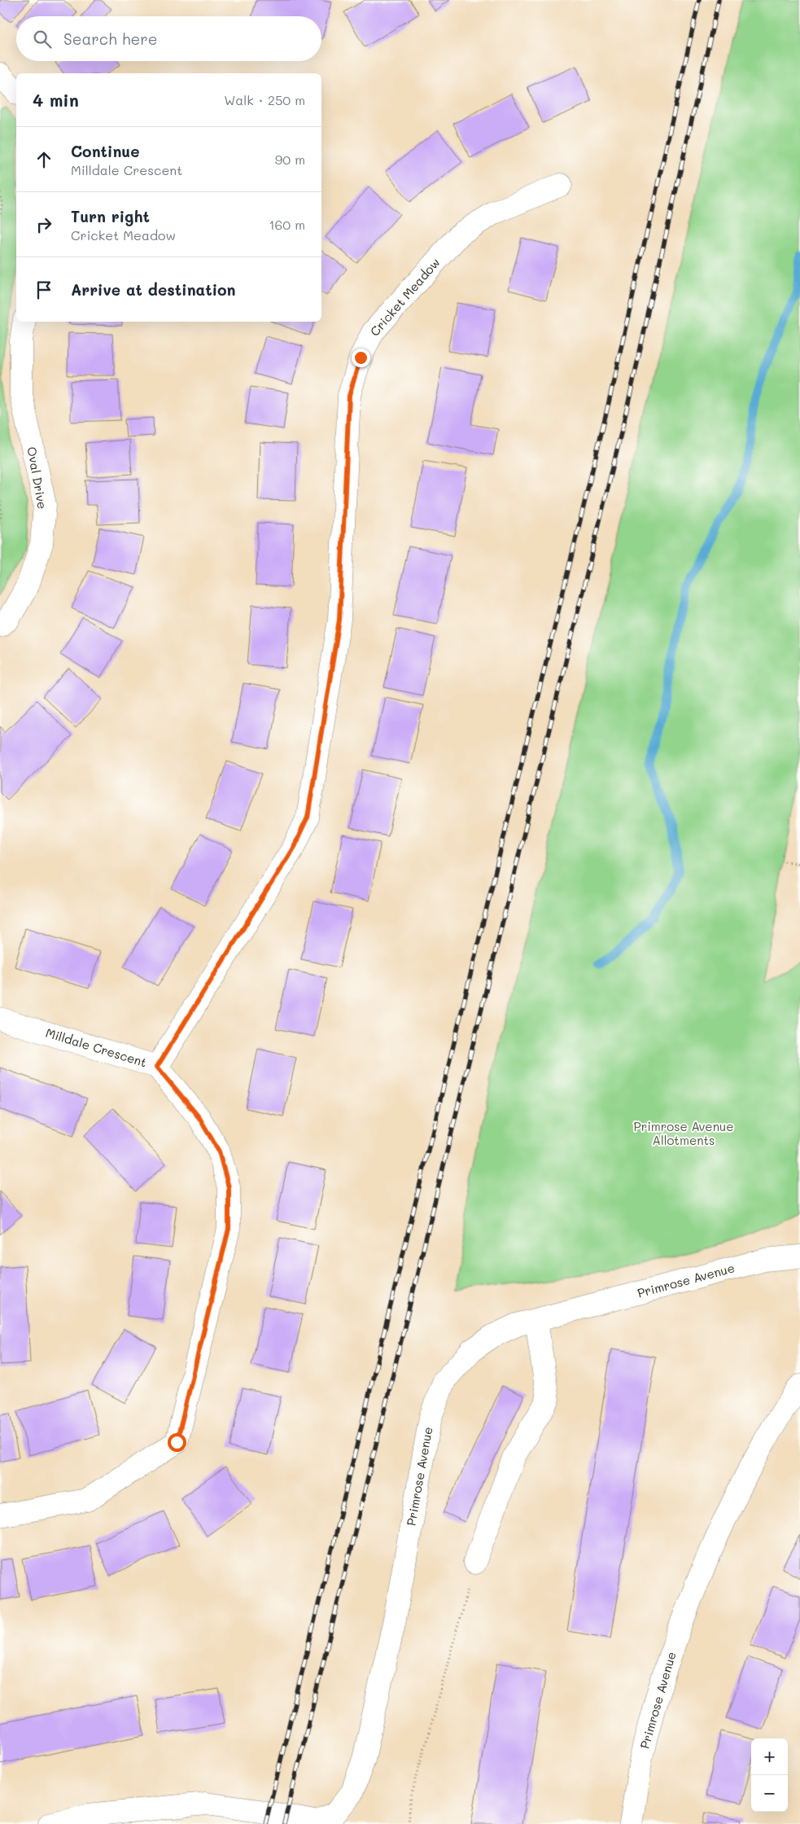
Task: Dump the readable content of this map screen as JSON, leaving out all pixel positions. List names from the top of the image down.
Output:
{
  "streets": {
    "street": [
      "Cricket Meadow",
      "Oval Drive",
      "Milldale Crescent",
      "Primrose Avenue"
    ]
  },
  "crossings": [
    ["Cricket Meadow", "Milldale Crescent"]
  ],
  "parks": ["Primrose Avenue Allotments"],
  "page": {
    "search": "Search here",
    "heading": ["4 min", "Walk · 250 m"],
    "list": [
      ["Continue", "Milldale Crescent", "90 m"],
      ["Turn right", "Cricket Meadow", "160 m"],
      "Arrive at destination"
    ],
    "map_buttons": ["+", "−"]
  }
}
